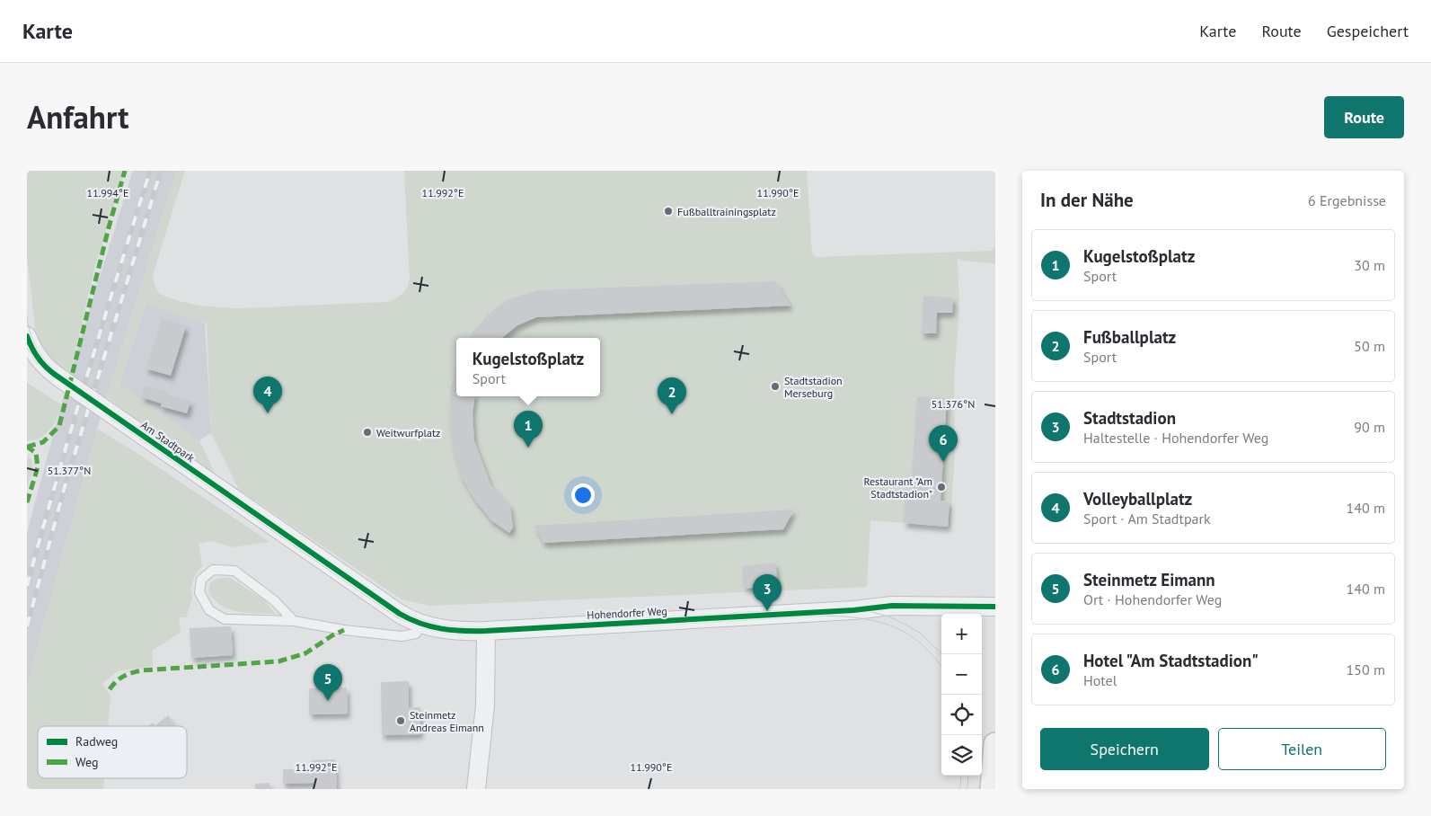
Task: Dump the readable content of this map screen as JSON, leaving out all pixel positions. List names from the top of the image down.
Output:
{
  "streets": {
    "street": ["Am Stadtpark", "Hohendorfer Weg"]
  },
  "crossings": [
    ["Am Stadtpark", "Hohendorfer Weg"]
  ],
  "places": [
    "Fußballtrainingsplatz",
    "Stadtstadion Merseburg",
    "Weitwurfplatz",
    "Restaurant \"Am Stadtstadion\"",
    "Steinmetz Andreas Eimann"
  ],
  "legend": ["Radweg", "Weg"],
  "page": {
    "header": "Karte",
    "nav": ["Karte", "Route", "Gespeichert"],
    "title": "Anfahrt",
    "buttons": [
      "Route",
      ["Speichern", "Teilen"]
    ],
    "heading": ["In der Nähe", "6 Ergebnisse"],
    "list": [
      {
        "mark": "1",
        "name": "Kugelstoßplatz",
        "note": "Sport",
        "value": "30 m"
      },
      {
        "mark": "2",
        "name": "Fußballplatz",
        "note": "Sport",
        "value": "50 m"
      },
      {
        "mark": "3",
        "name": "Stadtstadion",
        "note": "Haltestelle · Hohendorfer Weg",
        "value": "90 m"
      },
      {
        "mark": "4",
        "name": "Volleyballplatz",
        "note": "Sport · Am Stadtpark",
        "value": "140 m"
      },
      {
        "mark": "5",
        "name": "Steinmetz Eimann",
        "note": "Ort · Hohendorfer Weg",
        "value": "140 m"
      },
      {
        "mark": "6",
        "name": "Hotel \"Am Stadtstadion\"",
        "note": "Hotel",
        "value": "150 m"
      }
    ],
    "popup": ["Kugelstoßplatz", "Sport"],
    "pins": [
      "4",
      "2",
      "1",
      "6",
      "3",
      "5"
    ],
    "map_buttons": ["+", "−"]
  },
  "coordinates": [
    "11.994°E",
    "11.992°E",
    "11.990°E",
    "51.376°N",
    "51.377°N"
  ]
}
